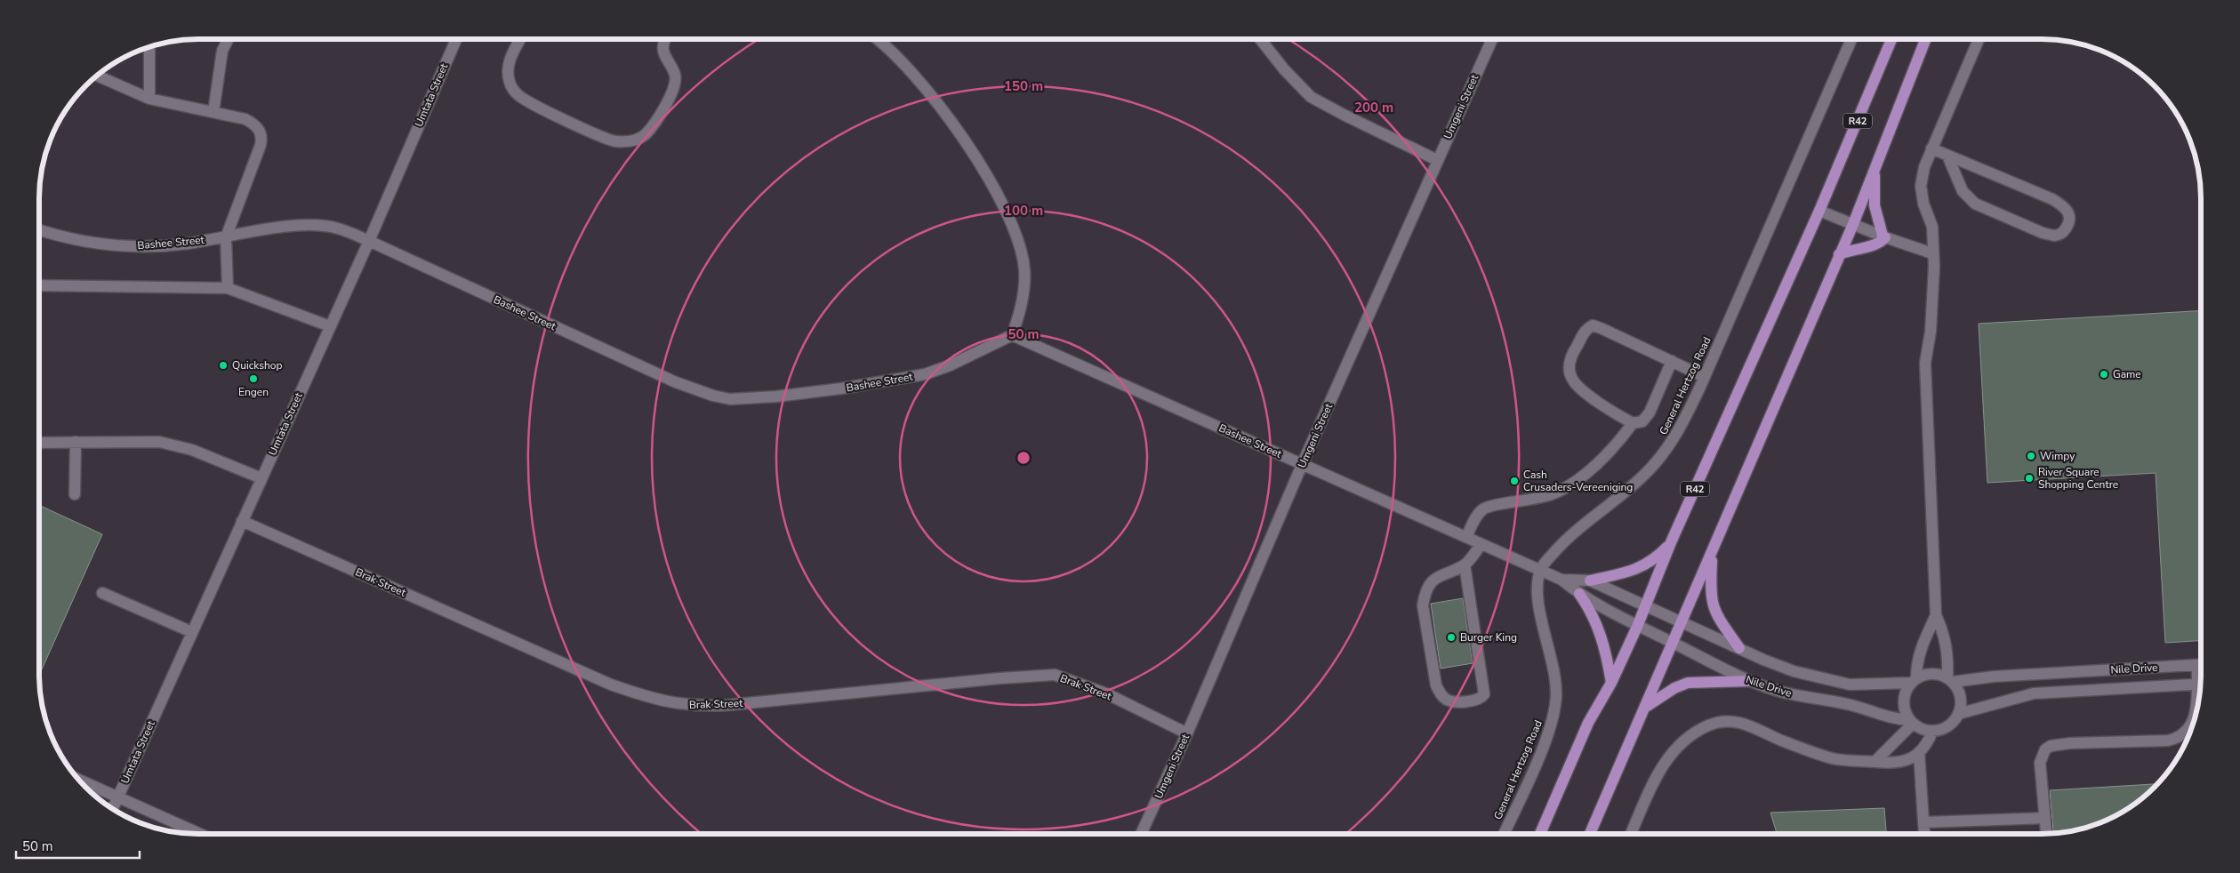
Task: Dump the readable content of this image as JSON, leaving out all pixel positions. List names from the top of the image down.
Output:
{
  "streets": {
    "main road": ["R42"],
    "street": [
      "Umtata Street",
      "Umgeni Street",
      "Bashee Street",
      "General Hertzog Road",
      "Brak Street",
      "Nile Drive"
    ]
  },
  "crossings": [
    ["Umtata Street", "Bashee Street"],
    ["Umtata Street", "Brak Street"],
    ["Umgeni Street", "Bashee Street"],
    ["Umgeni Street", "Brak Street"],
    ["R42", "Bashee Street"],
    ["R42", "Nile Drive"],
    ["Bashee Street", "General Hertzog Road"],
    ["Bashee Street", "Nile Drive"]
  ],
  "places": [
    "Quickshop",
    "Game",
    "Engen",
    "Wimpy",
    "River Square Shopping Centre",
    "Cash Crusaders-Vereeniging",
    "Burger King"
  ],
  "scale_bar": "50 m",
  "rings": [
    "150 m",
    "200 m",
    "100 m",
    "50 m"
  ]
}
